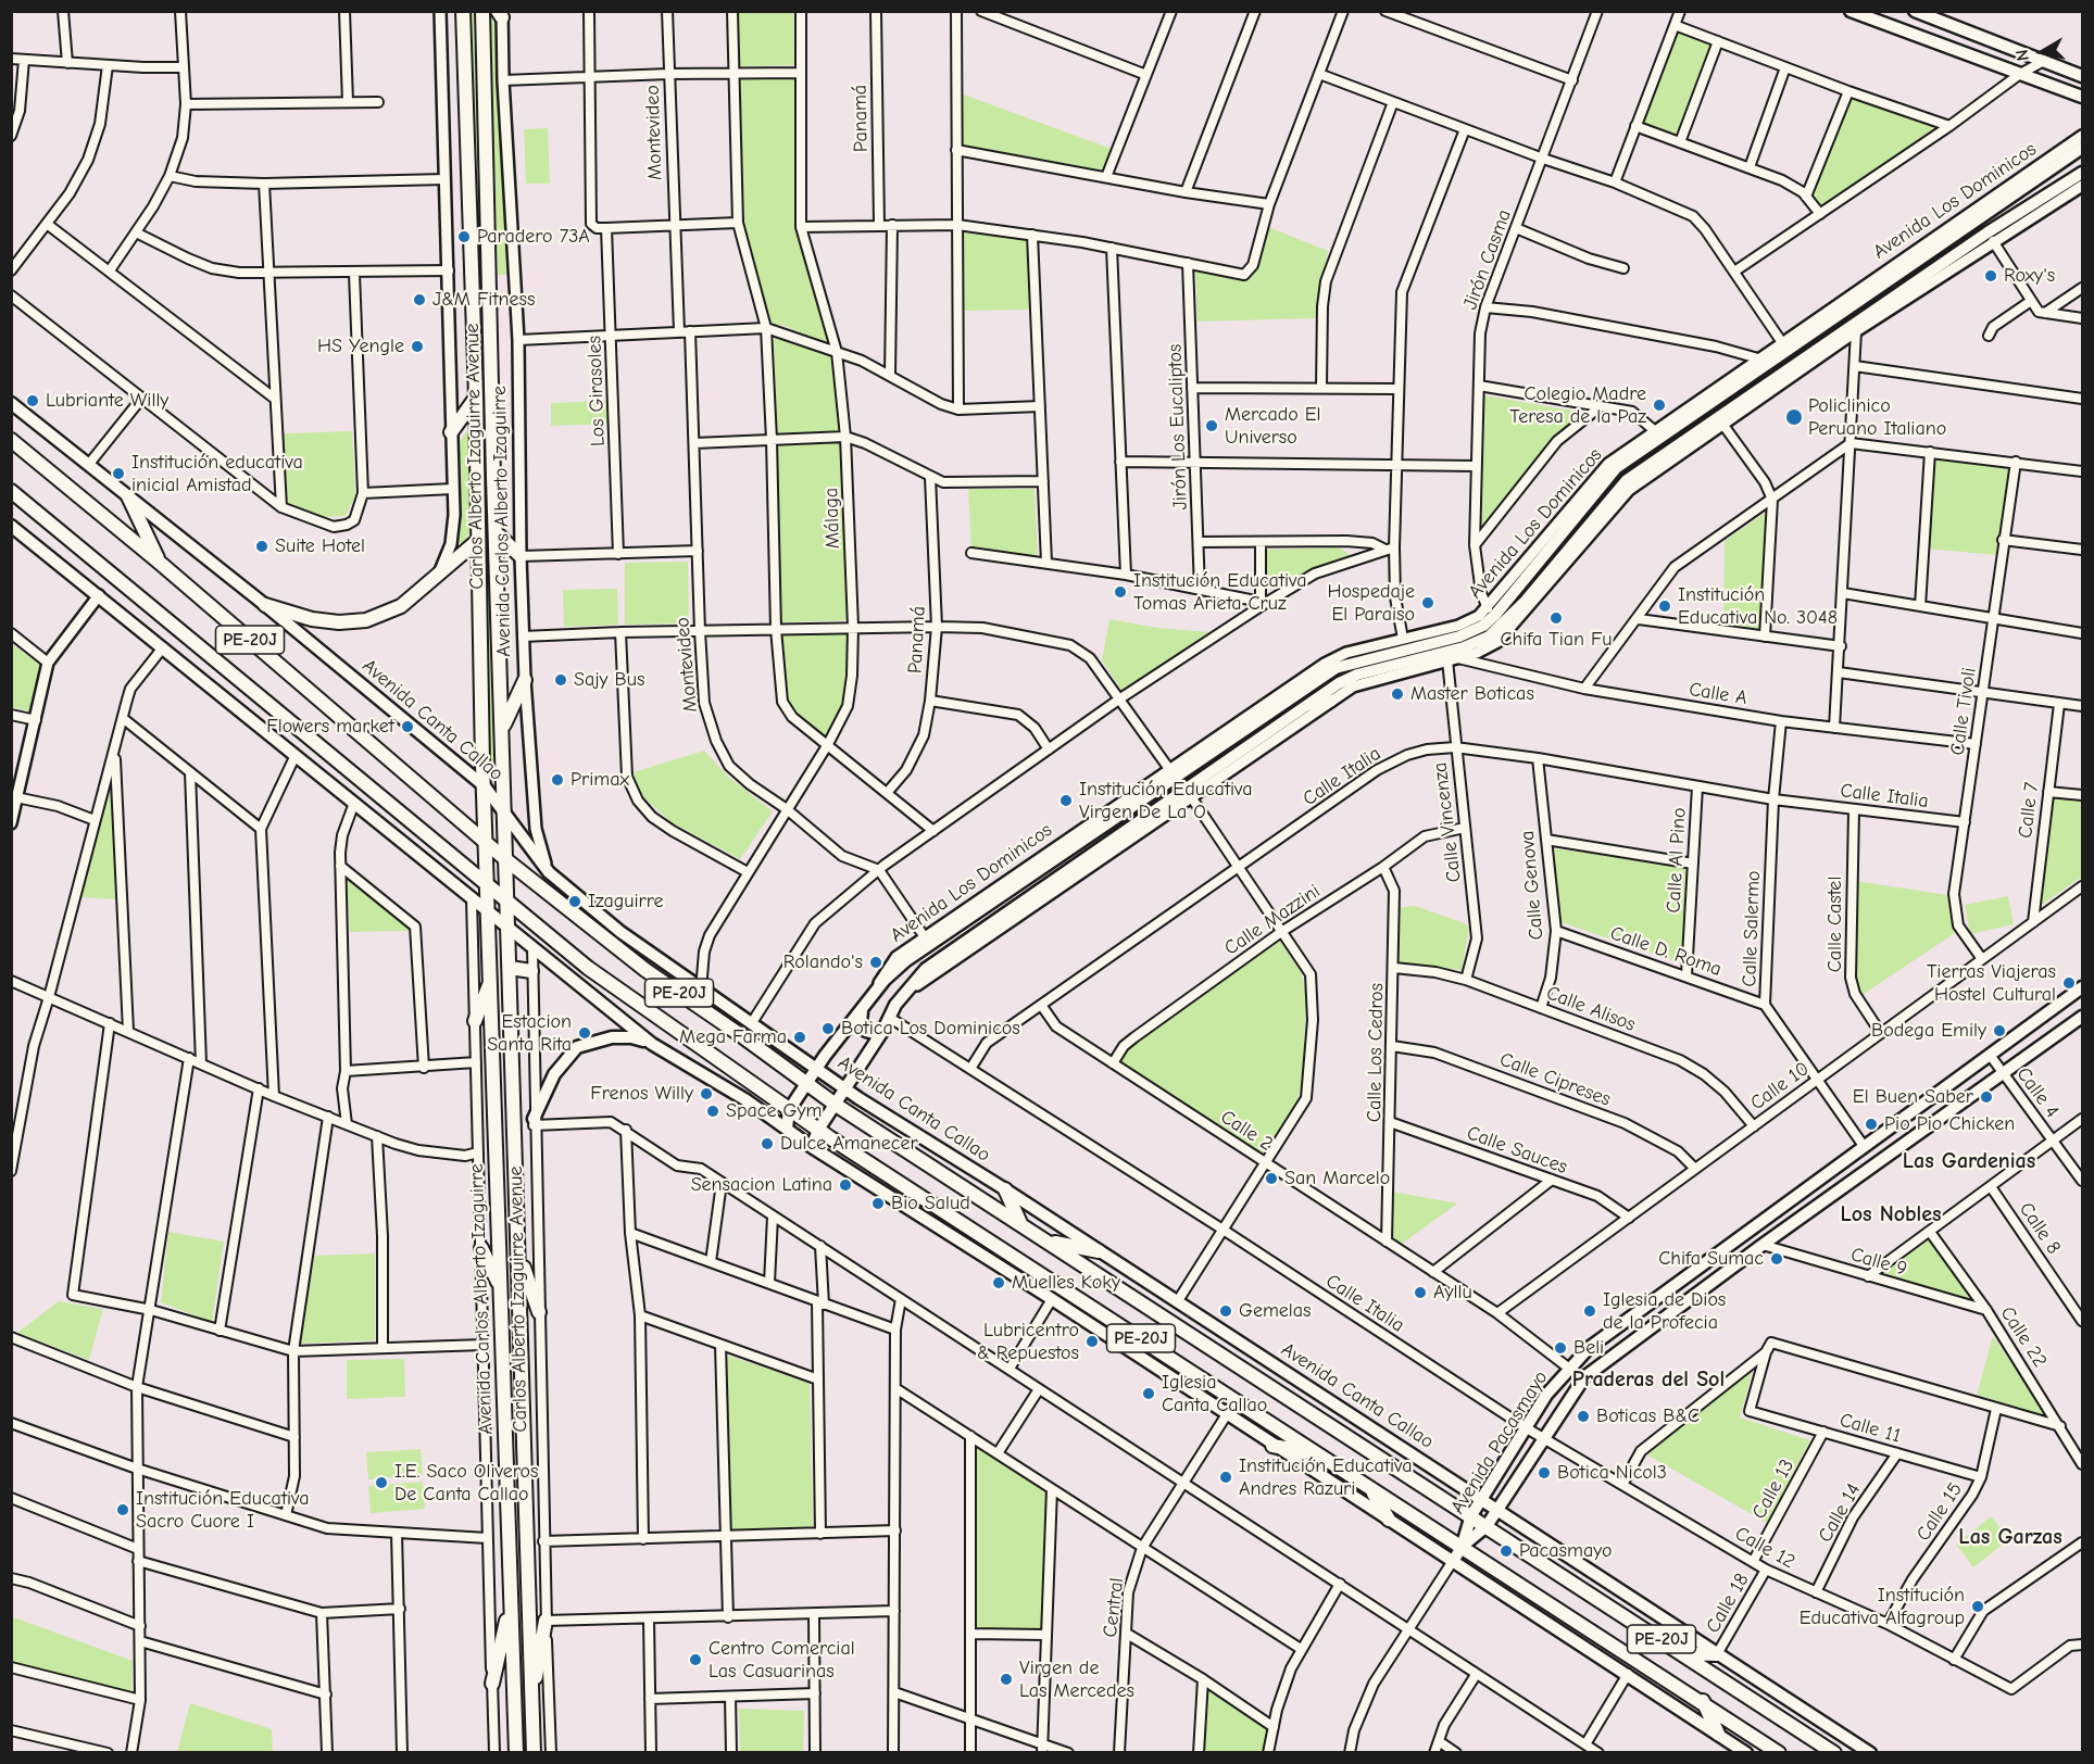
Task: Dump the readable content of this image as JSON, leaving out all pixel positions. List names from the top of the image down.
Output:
{
  "streets": {
    "main road": [
      "Avenida Los Dominicos",
      "Carlos Alberto Izaguirre Avenue",
      "Avenida Carlos Alberto Izaguirre",
      "PE-20J",
      "Avenida Canta Callao",
      "Avenida Pacasmayo"
    ],
    "street": [
      "Panamá",
      "Montevideo",
      "Jirón Casma",
      "Los Girasoles",
      "Jirón Los Eucaliptos",
      "Málaga",
      "Calle A",
      "Calle Tivoli",
      "Calle Italia",
      "Calle 7",
      "Calle Vincenza",
      "Calle Al Pino",
      "Calle Genova",
      "Calle Mazzini",
      "Calle Castel",
      "Calle Salermo",
      "Calle D. Roma",
      "Calle Alisos",
      "Calle Los Cedros",
      "Calle Cipreses",
      "Calle 10",
      "Calle 4",
      "Calle 2",
      "Calle Sauces",
      "Calle 8",
      "Calle 9",
      "Calle 22",
      "Calle 11",
      "Calle 13",
      "Calle 15",
      "Calle 14",
      "Calle 12",
      "Calle 18",
      "Central"
    ]
  },
  "crossings": [
    ["Montevideo", "Málaga"],
    ["Avenida Los Dominicos", "Jirón Casma"],
    ["Avenida Los Dominicos", "PE-20J"],
    ["Avenida Los Dominicos", "Calle A"],
    ["Avenida Los Dominicos", "Avenida Canta Callao"],
    ["Avenida Los Dominicos", "Calle Italia"],
    ["Avenida Los Dominicos", "Calle Vincenza"],
    ["Carlos Alberto Izaguirre Avenue", "Avenida Carlos Alberto Izaguirre"],
    ["Carlos Alberto Izaguirre Avenue", "PE-20J"],
    ["Carlos Alberto Izaguirre Avenue", "Avenida Canta Callao"],
    ["Málaga", "Avenida Canta Callao"],
    ["Avenida Carlos Alberto Izaguirre", "PE-20J"],
    ["Avenida Carlos Alberto Izaguirre", "Avenida Canta Callao"],
    ["PE-20J", "Avenida Pacasmayo"],
    ["Calle A", "Calle Tivoli"],
    ["Calle A", "Calle Vincenza"],
    ["Calle A", "Calle Salermo"],
    ["Calle Tivoli", "Calle Italia"],
    ["Calle Tivoli", "Calle 10"],
    ["Avenida Canta Callao", "Avenida Pacasmayo"],
    ["Avenida Canta Callao", "Calle 18"],
    ["Calle Italia", "Calle Vincenza"],
    ["Calle Italia", "Calle Al Pino"],
    ["Calle Italia", "Calle Genova"],
    ["Calle Italia", "Calle Castel"],
    ["Calle Italia", "Calle Salermo"],
    ["Calle Italia", "Calle 2"],
    ["Calle Italia", "Avenida Pacasmayo"],
    ["Calle Italia", "Calle 12"],
    ["Calle 7", "Calle 10"],
    ["Calle Vincenza", "Calle Mazzini"],
    ["Calle Vincenza", "Calle Alisos"],
    ["Calle Al Pino", "Calle D. Roma"],
    ["Calle Genova", "Calle D. Roma"],
    ["Calle Genova", "Calle Alisos"],
    ["Calle Mazzini", "Calle Los Cedros"],
    ["Calle Mazzini", "Calle 2"],
    ["Calle Castel", "Calle 10"],
    ["Calle Salermo", "Calle D. Roma"],
    ["Calle Salermo", "Calle 10"],
    ["Calle Salermo", "Avenida Pacasmayo"],
    ["Calle Alisos", "Calle Los Cedros"],
    ["Calle Alisos", "Calle 10"],
    ["Calle Los Cedros", "Calle Cipreses"],
    ["Calle Los Cedros", "Calle 2"],
    ["Calle Los Cedros", "Calle Sauces"],
    ["Calle Cipreses", "Calle 10"],
    ["Calle 10", "Calle 2"],
    ["Calle 10", "Calle Sauces"],
    ["Calle 4", "Avenida Pacasmayo"],
    ["Calle 2", "Avenida Pacasmayo"],
    ["Calle 9", "Calle 22"],
    ["Calle 9", "Avenida Pacasmayo"],
    ["Calle 11", "Calle 13"],
    ["Calle 11", "Calle 15"],
    ["Calle 11", "Calle 14"],
    ["Avenida Pacasmayo", "Calle 12"],
    ["Calle 13", "Calle 12"],
    ["Calle 15", "Calle 12"],
    ["Calle 14", "Calle 12"],
    ["Calle 12", "Calle 18"]
  ],
  "districts": [
    "Las Gardenias",
    "Los Nobles",
    "Praderas del Sol",
    "Las Garzas"
  ],
  "places": [
    "Paradero 73A",
    "Roxy's",
    "J&M Fitness",
    "HS Yengle",
    "Lubriante Willy",
    "Colegio Madre Teresa de la Paz",
    "Policlinico Peruano Italiano",
    "Mercado El Universo",
    "Institución educativa inicial Amistad",
    "Suite Hotel",
    "Institución Educativa Tomas Arieta Cruz",
    "Hospedaje El Paraiso",
    "Institución Educativa No. 3048",
    "Chifa Tian Fu",
    "Sajy Bus",
    "Master Boticas",
    "Flowers market",
    "Primax",
    "Institución Educativa Virgen De La O",
    "Izaguirre",
    "Rolando's",
    "Tierras Viajeras Hostel Cultural",
    "Botica Los Dominicos",
    "Bodega Emily",
    "Estacion Santa Rita",
    "Mega Farma",
    "Frenos Willy",
    "El Buen Saber",
    "Space Gym",
    "Pio Pio Chicken",
    "Dulce Amanecer",
    "San Marcelo",
    "Sensacion Latina",
    "Bio Salud",
    "Chifa Sumac",
    "Muelles Koky",
    "Ayllu",
    "Gemelas",
    "Iglesia de Dios de la Profecia",
    "Lubricentro & Repuestos",
    "Beli",
    "Iglesia Canta Callao",
    "Boticas B&C",
    "Botica Nicol3",
    "Institución Educativa Andres Razuri",
    "I.E. Saco Oliveros De Canta Callao",
    "Institución Educativa Sacro Cuore I",
    "Pacasmayo",
    "Institución Educativa Alfagroup",
    "Centro Comercial Las Casuarinas",
    "Virgen de Las Mercedes"
  ],
  "north": "left"
}
